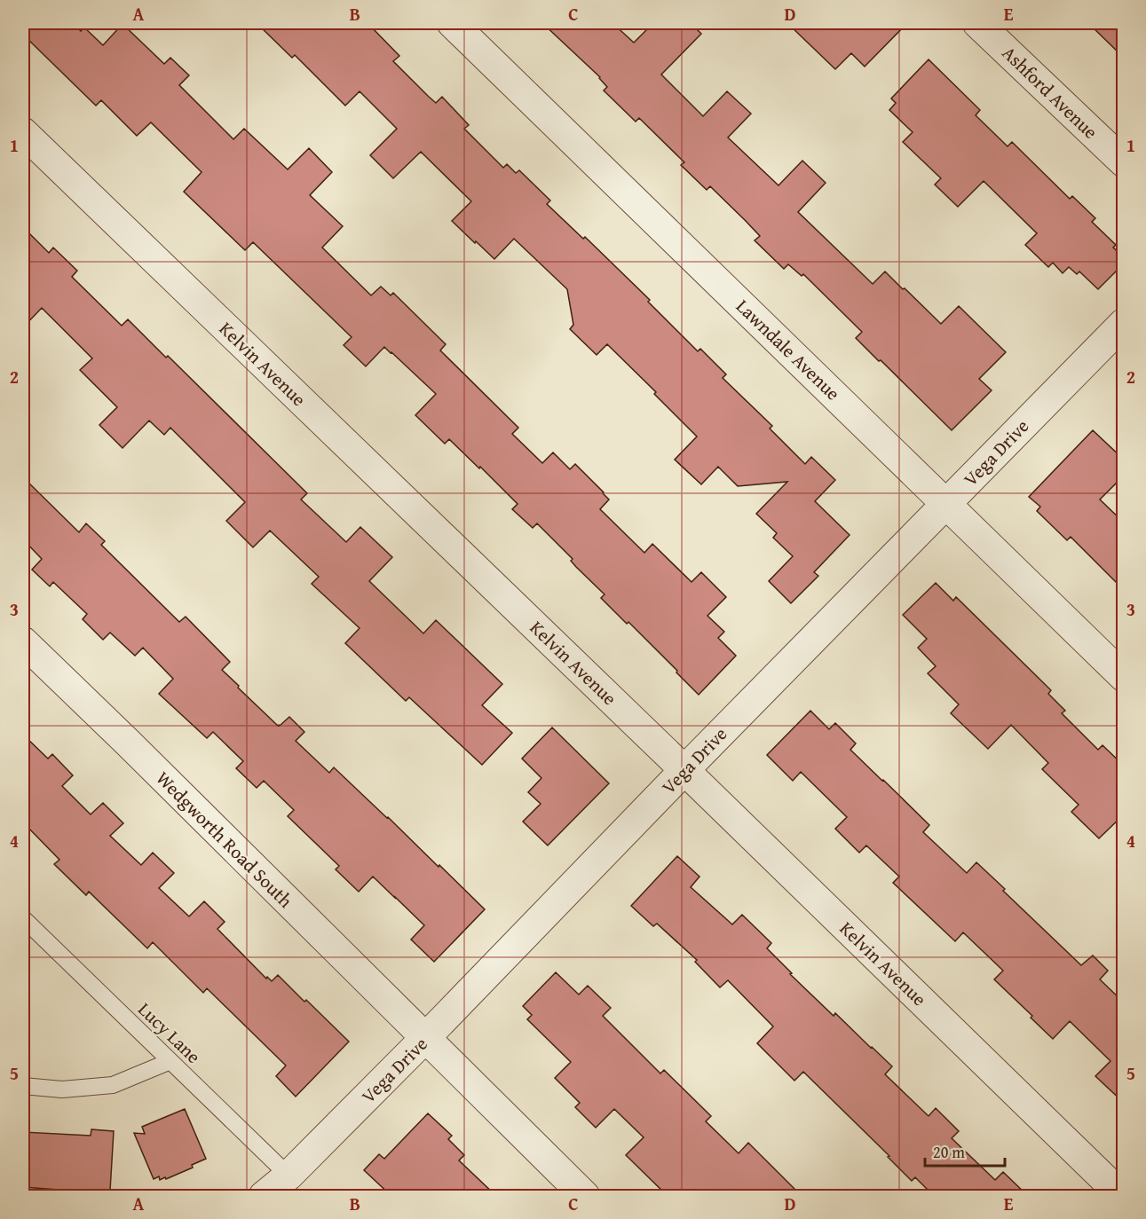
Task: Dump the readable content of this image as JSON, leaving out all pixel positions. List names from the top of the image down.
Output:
{
  "streets": {
    "street": [
      "Ashford Avenue",
      "Lawndale Avenue",
      "Kelvin Avenue",
      "Vega Drive",
      "Wedgworth Road South"
    ],
    "lane": ["Lucy Lane"]
  },
  "crossings": [
    ["Lawndale Avenue", "Vega Drive"],
    ["Kelvin Avenue", "Vega Drive"],
    ["Vega Drive", "Wedgworth Road South"],
    ["Vega Drive", "Lucy Lane"]
  ],
  "scale_bar": "20 m",
  "grid": {
    "columns": [
      "A",
      "B",
      "C",
      "D",
      "E"
    ],
    "rows": [
      "1",
      "2",
      "3",
      "4",
      "5"
    ]
  }
}
